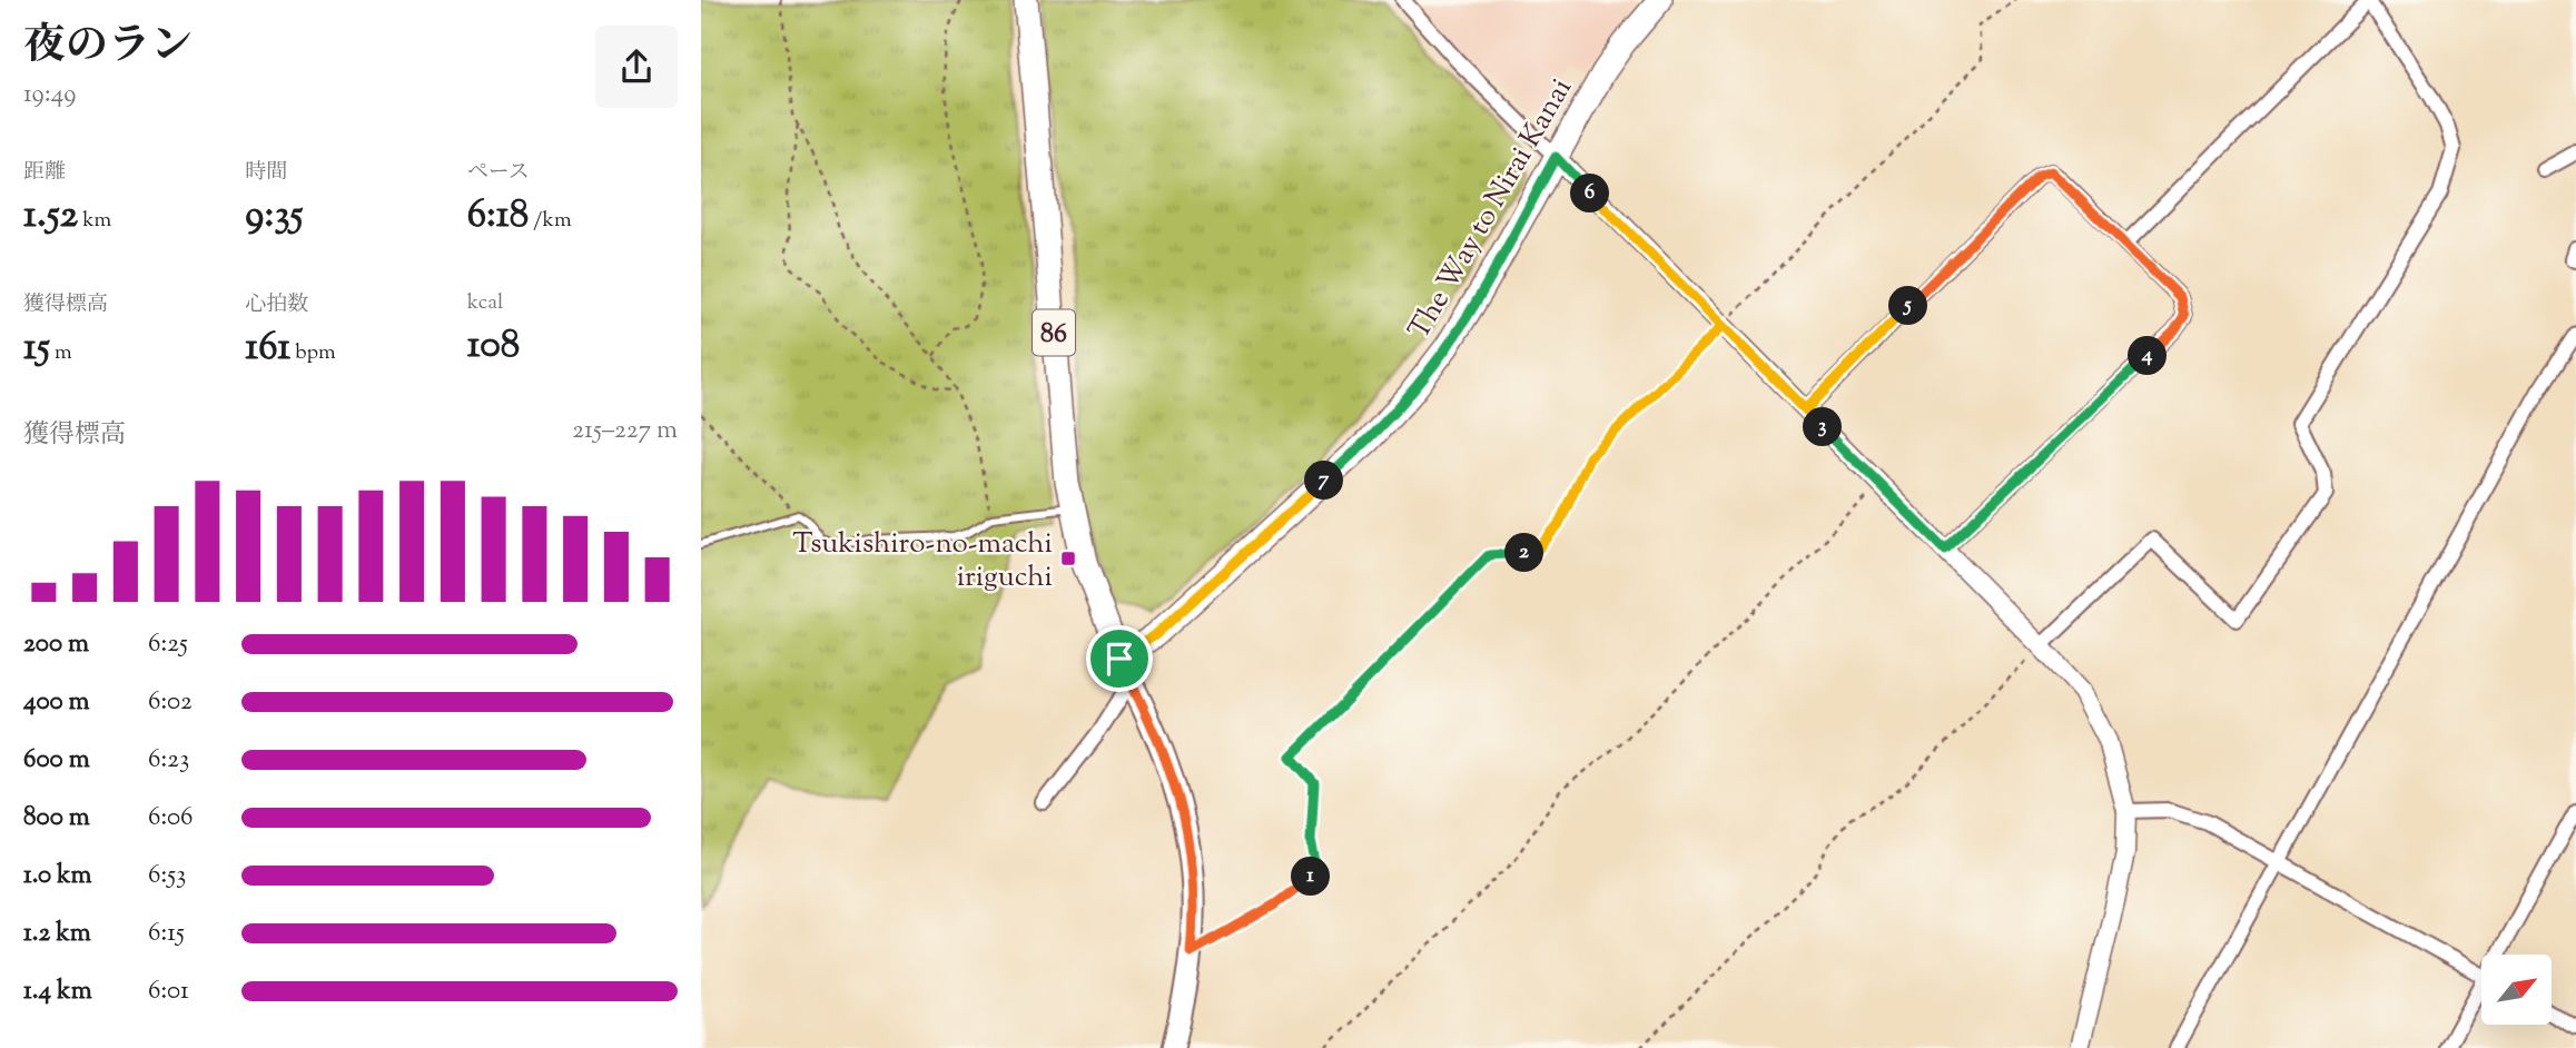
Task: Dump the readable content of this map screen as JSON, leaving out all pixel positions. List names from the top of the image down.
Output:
{
  "streets": {
    "main road": ["The Way to Nirai Kanai", "86"]
  },
  "crossings": [
    ["The Way to Nirai Kanai", "86"]
  ],
  "places": {
    "transit": ["Tsukishiro-no-machi iriguchi"]
  },
  "north": "top right",
  "page": {
    "heading": ["夜のラン", "19:49"],
    "stats": [
      ["距離", "1.52 km"],
      ["時間", "9:35"],
      ["ペース", "6:18 /km"],
      ["獲得標高", "15 m"],
      ["心拍数", "161 bpm"],
      ["kcal", "108"]
    ],
    "pins": [
      "6",
      "5",
      "4",
      "3",
      "7",
      "2",
      "1"
    ],
    "chart": ["獲得標高", "215–227 m"],
    "list": [
      {
        "name": "200 m",
        "note": "6:25"
      },
      {
        "name": "400 m",
        "note": "6:02"
      },
      {
        "name": "600 m",
        "note": "6:23"
      },
      {
        "name": "800 m",
        "note": "6:06"
      },
      {
        "name": "1.0 km",
        "note": "6:53"
      },
      {
        "name": "1.2 km",
        "note": "6:15"
      },
      {
        "name": "1.4 km",
        "note": "6:01"
      }
    ]
  }
}
